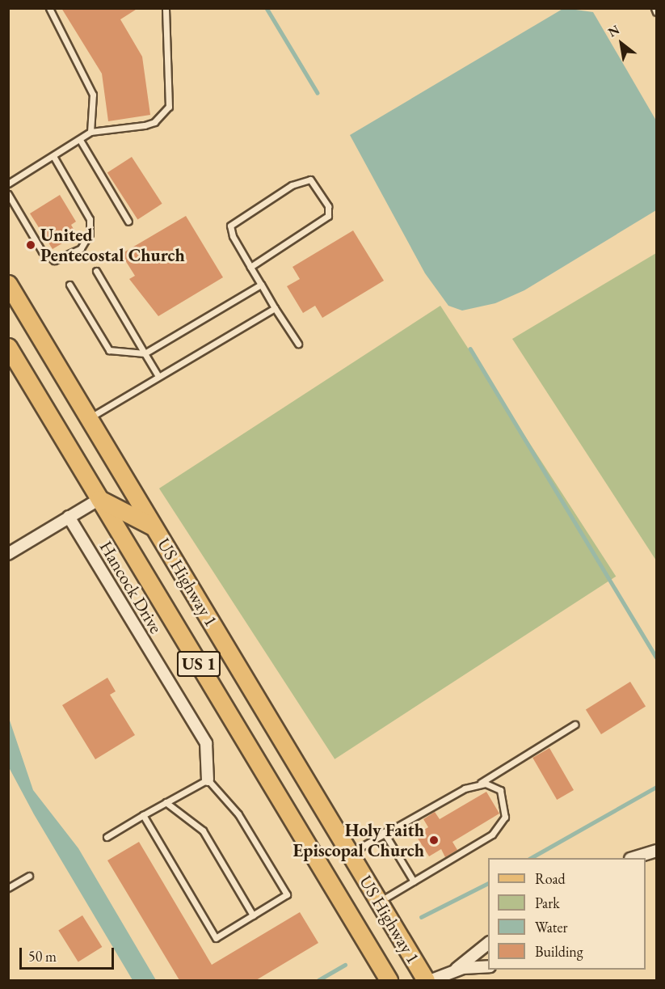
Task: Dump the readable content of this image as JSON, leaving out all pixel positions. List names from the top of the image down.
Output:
{
  "streets": {
    "main road": ["US Highway 1", "US 1"],
    "street": ["Hancock Drive"]
  },
  "places": ["United Pentecostal Church", "Holy Faith Episcopal Church"],
  "legend": [
    "Road",
    "Park",
    "Water",
    "Building"
  ],
  "scale_bar": "50 m",
  "north": "top left"
}
